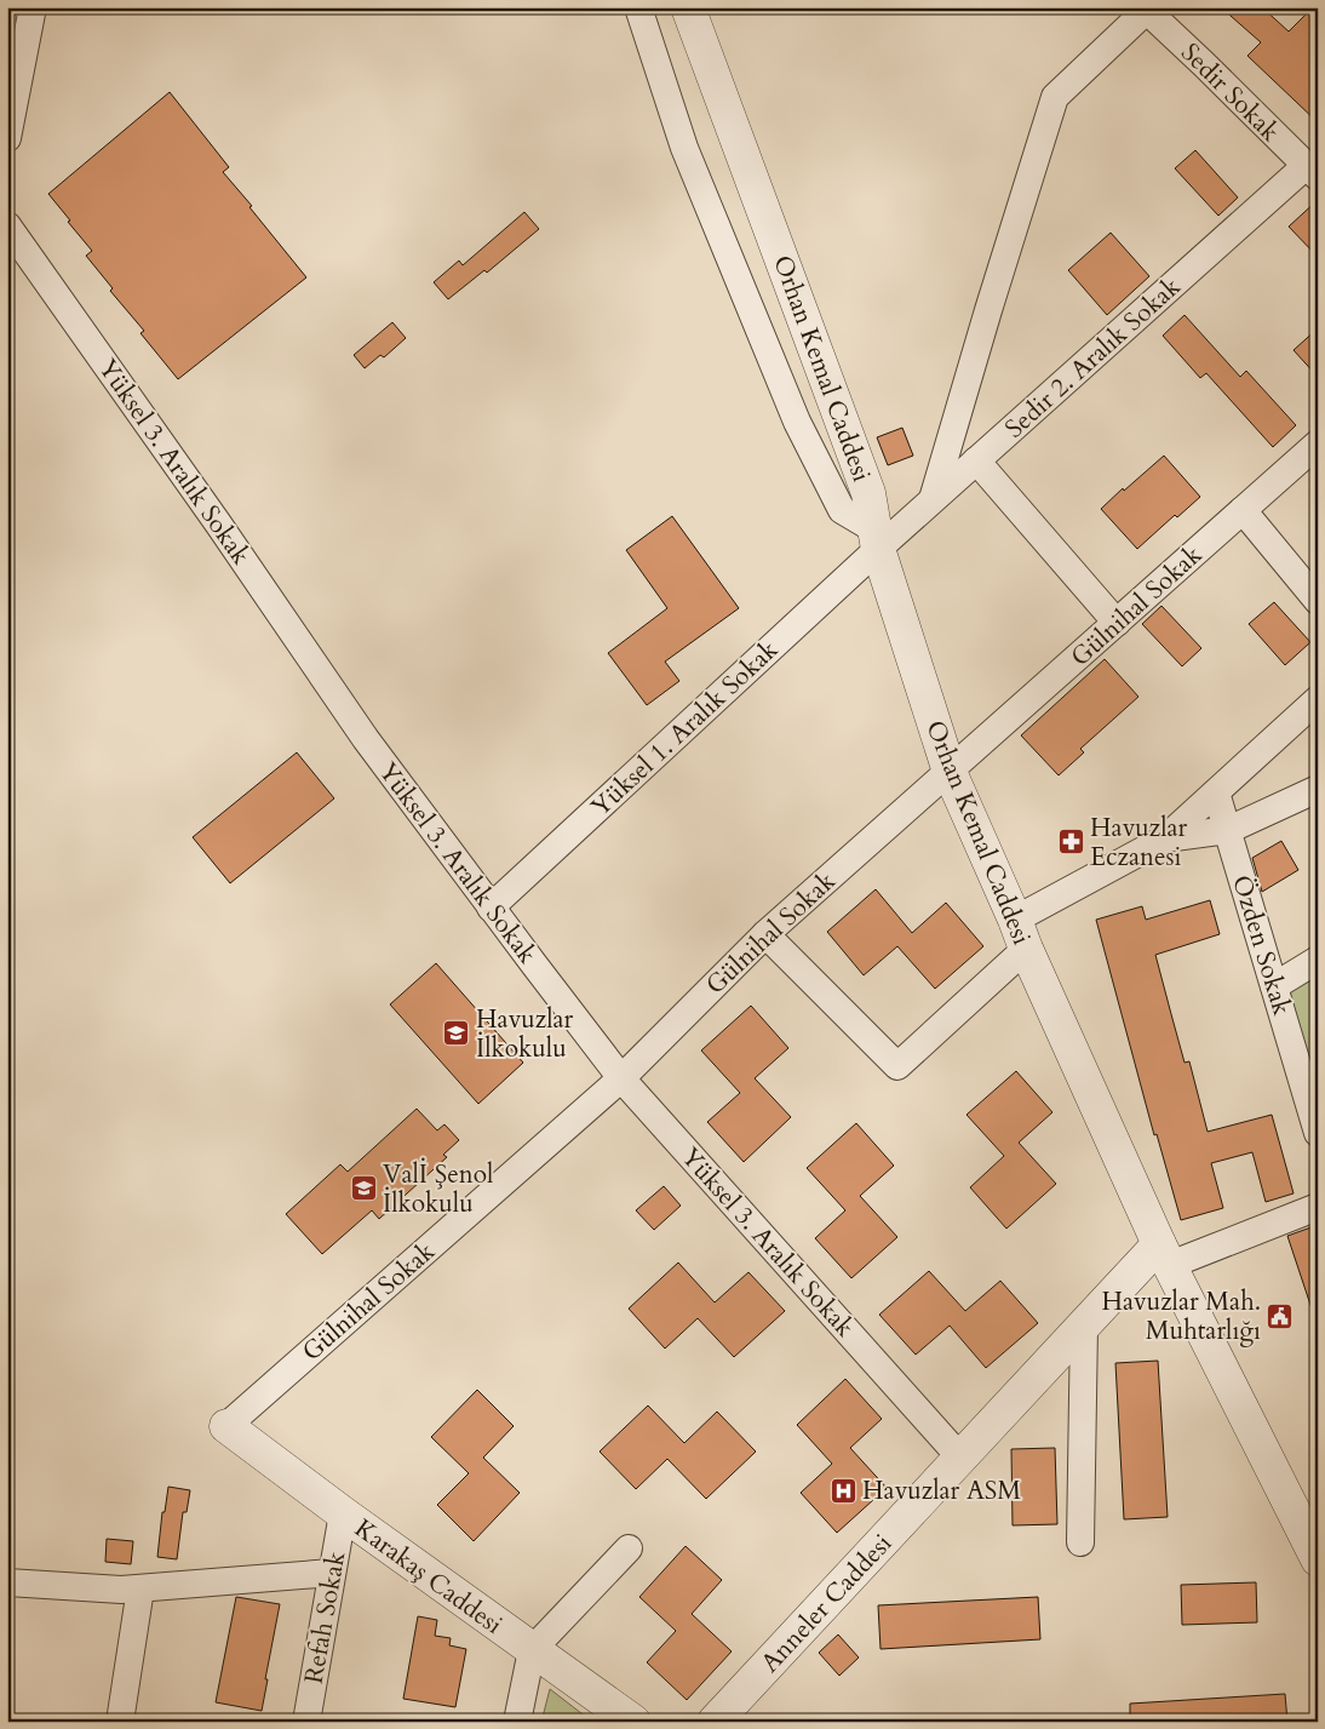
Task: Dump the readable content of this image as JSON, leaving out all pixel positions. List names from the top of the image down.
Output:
{
  "streets": {
    "street": [
      "Sedir Sokak",
      "Sedir 2. Aralık Sokak",
      "Orhan Kemal Caddesi",
      "Yüksel 3. Aralık Sokak",
      "Gülnihal Sokak",
      "Yüksel 1. Aralık Sokak",
      "Özden Sokak",
      "Karakaş Caddesi",
      "Anneler Caddesi",
      "Refah Sokak"
    ]
  },
  "crossings": [
    ["Sedir Sokak", "Sedir 2. Aralık Sokak"],
    ["Sedir 2. Aralık Sokak", "Orhan Kemal Caddesi"],
    ["Sedir 2. Aralık Sokak", "Yüksel 1. Aralık Sokak"],
    ["Orhan Kemal Caddesi", "Gülnihal Sokak"],
    ["Orhan Kemal Caddesi", "Yüksel 1. Aralık Sokak"],
    ["Orhan Kemal Caddesi", "Anneler Caddesi"],
    ["Yüksel 3. Aralık Sokak", "Gülnihal Sokak"],
    ["Yüksel 3. Aralık Sokak", "Yüksel 1. Aralık Sokak"],
    ["Yüksel 3. Aralık Sokak", "Anneler Caddesi"],
    ["Gülnihal Sokak", "Karakaş Caddesi"],
    ["Karakaş Caddesi", "Refah Sokak"]
  ],
  "places": {
    "pharmacy": ["Havuzlar Eczanesi"],
    "school or university": ["Havuzlar İlkokulu", "Valİ Şenol İlkokulu"],
    "public building": ["Havuzlar Mah. Muhtarlığı"],
    "hospital": ["Havuzlar ASM"]
  }
}
